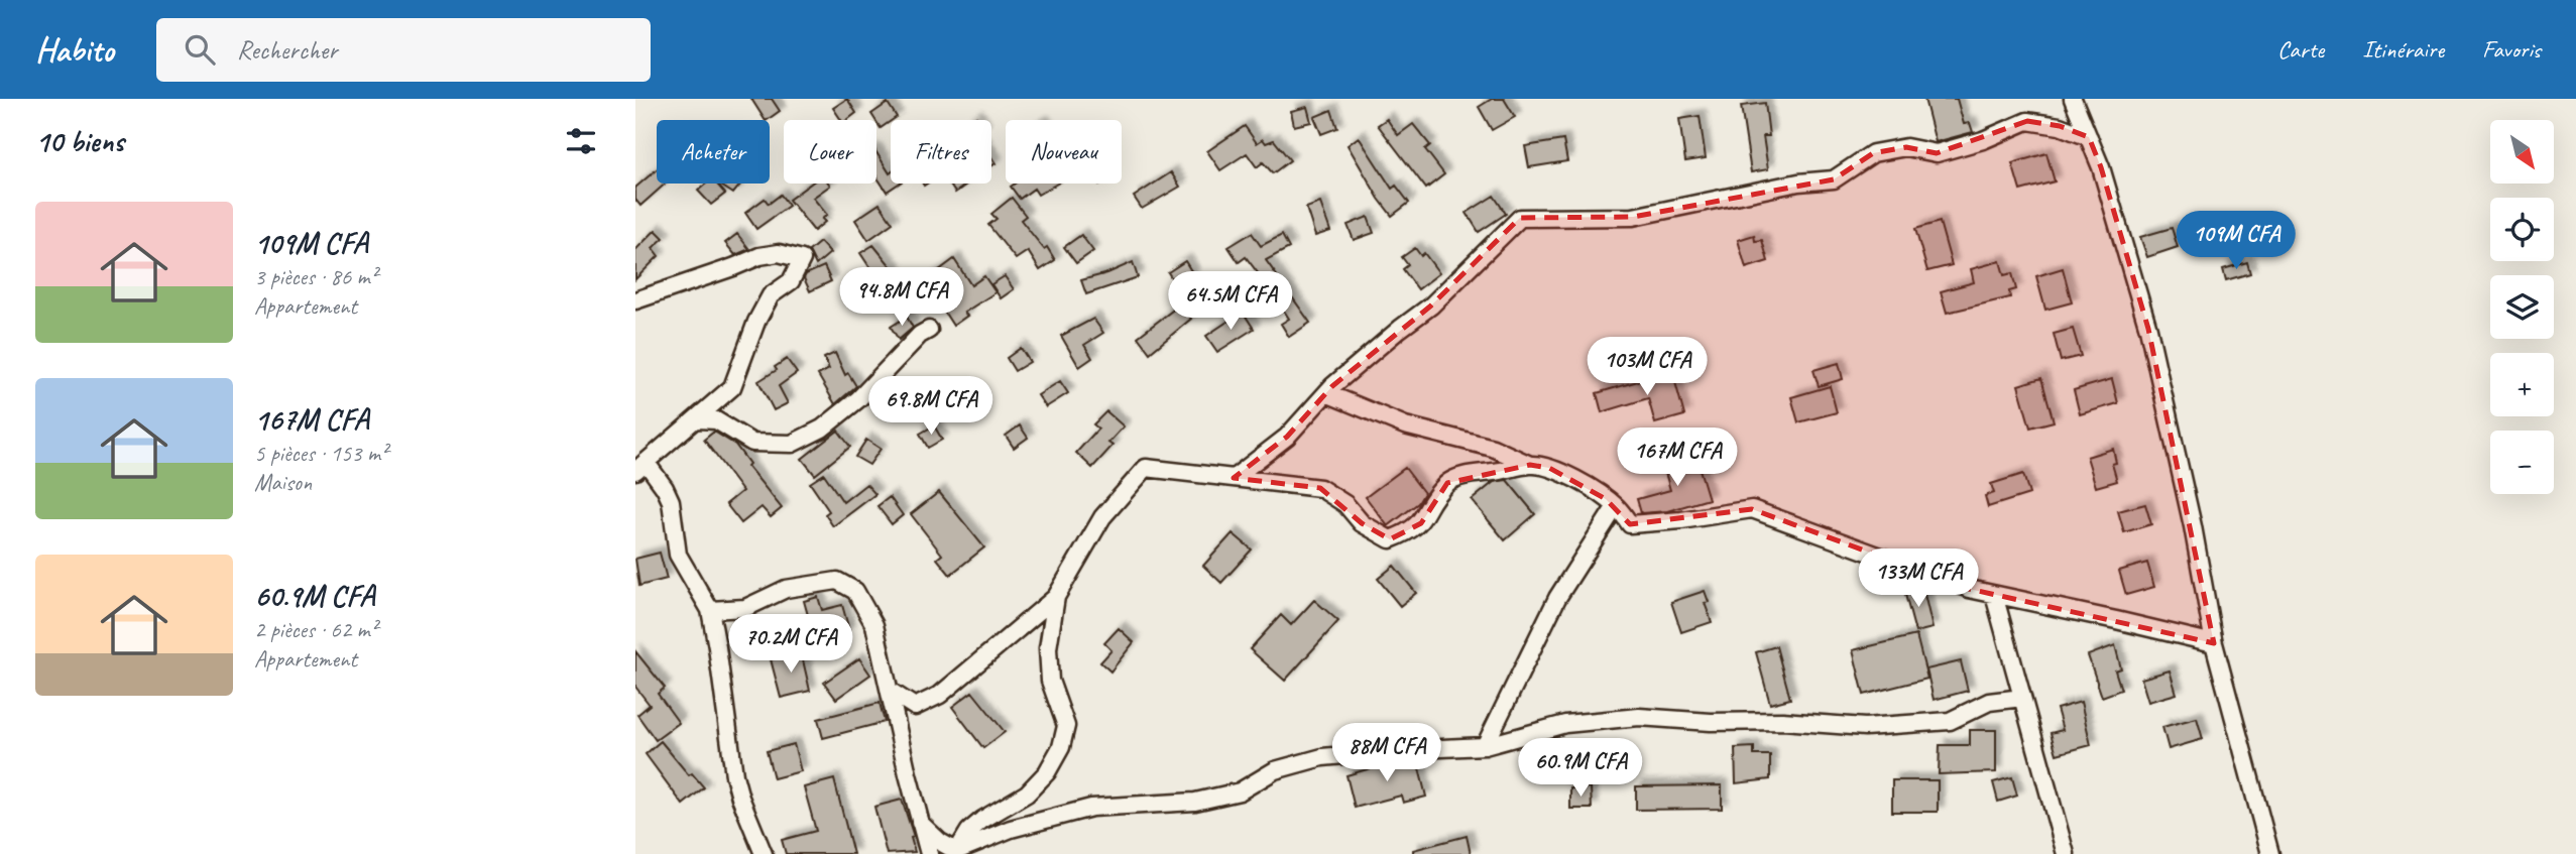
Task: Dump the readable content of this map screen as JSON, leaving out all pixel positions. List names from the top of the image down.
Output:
{
  "north": "bottom right",
  "page": {
    "header": "Habito",
    "search": "Rechercher",
    "nav": ["Carte", "Itinéraire", "Favoris"],
    "heading": "10 biens",
    "map_buttons": ["+", "−"],
    "chip": [
      "Acheter",
      "Louer",
      "Filtres",
      "Nouveau"
    ],
    "list": [
      {
        "name": "109M CFA",
        "note": "3 pièces · 86 m² · Appartement"
      },
      {
        "name": "167M CFA",
        "note": "5 pièces · 153 m² · Maison"
      },
      {
        "name": "60.9M CFA",
        "note": "2 pièces · 62 m² · Appartement"
      }
    ],
    "price": [
      "109M CFA",
      "94.8M CFA",
      "64.5M CFA",
      "103M CFA",
      "69.8M CFA",
      "167M CFA",
      "133M CFA",
      "70.2M CFA",
      "88M CFA",
      "60.9M CFA"
    ]
  }
}
